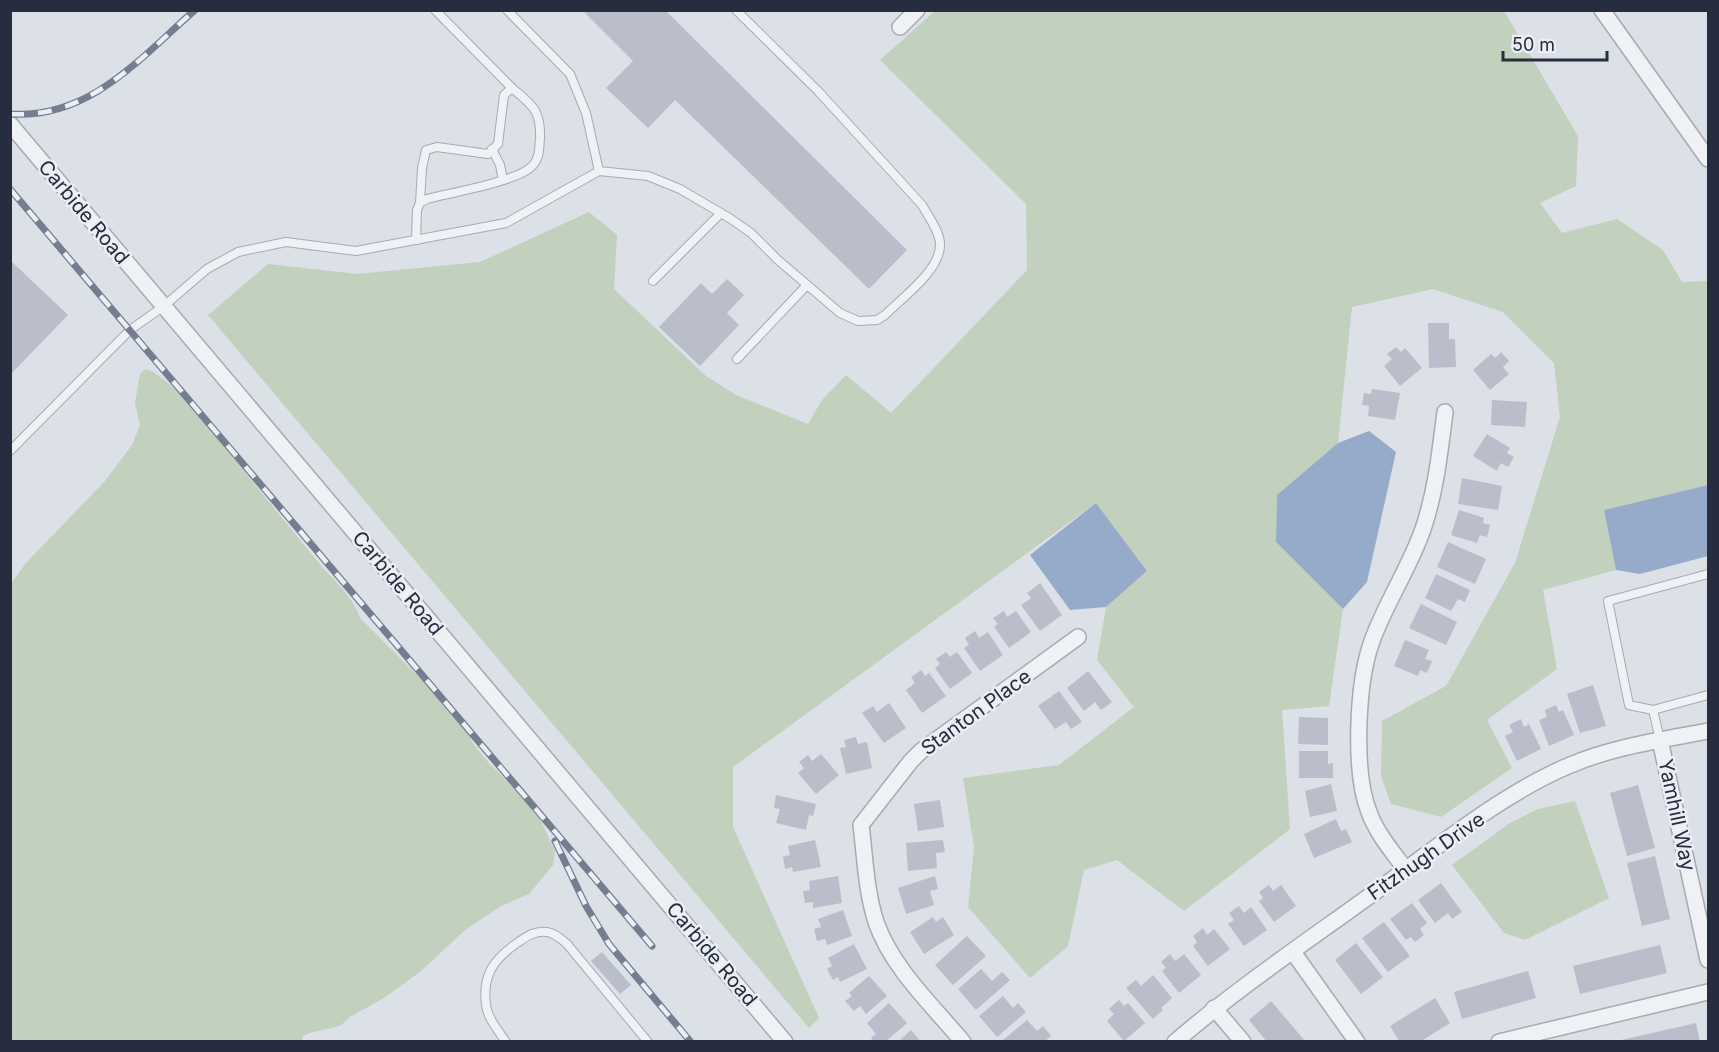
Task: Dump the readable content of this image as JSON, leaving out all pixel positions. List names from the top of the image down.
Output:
{
  "streets": {
    "street": [
      "Carbide Road",
      "Stanton Place",
      "Yamhill Way",
      "Fitzhugh Drive"
    ]
  },
  "crossings": [
    ["Yamhill Way", "Fitzhugh Drive"]
  ],
  "scale_bar": "50 m"
}
